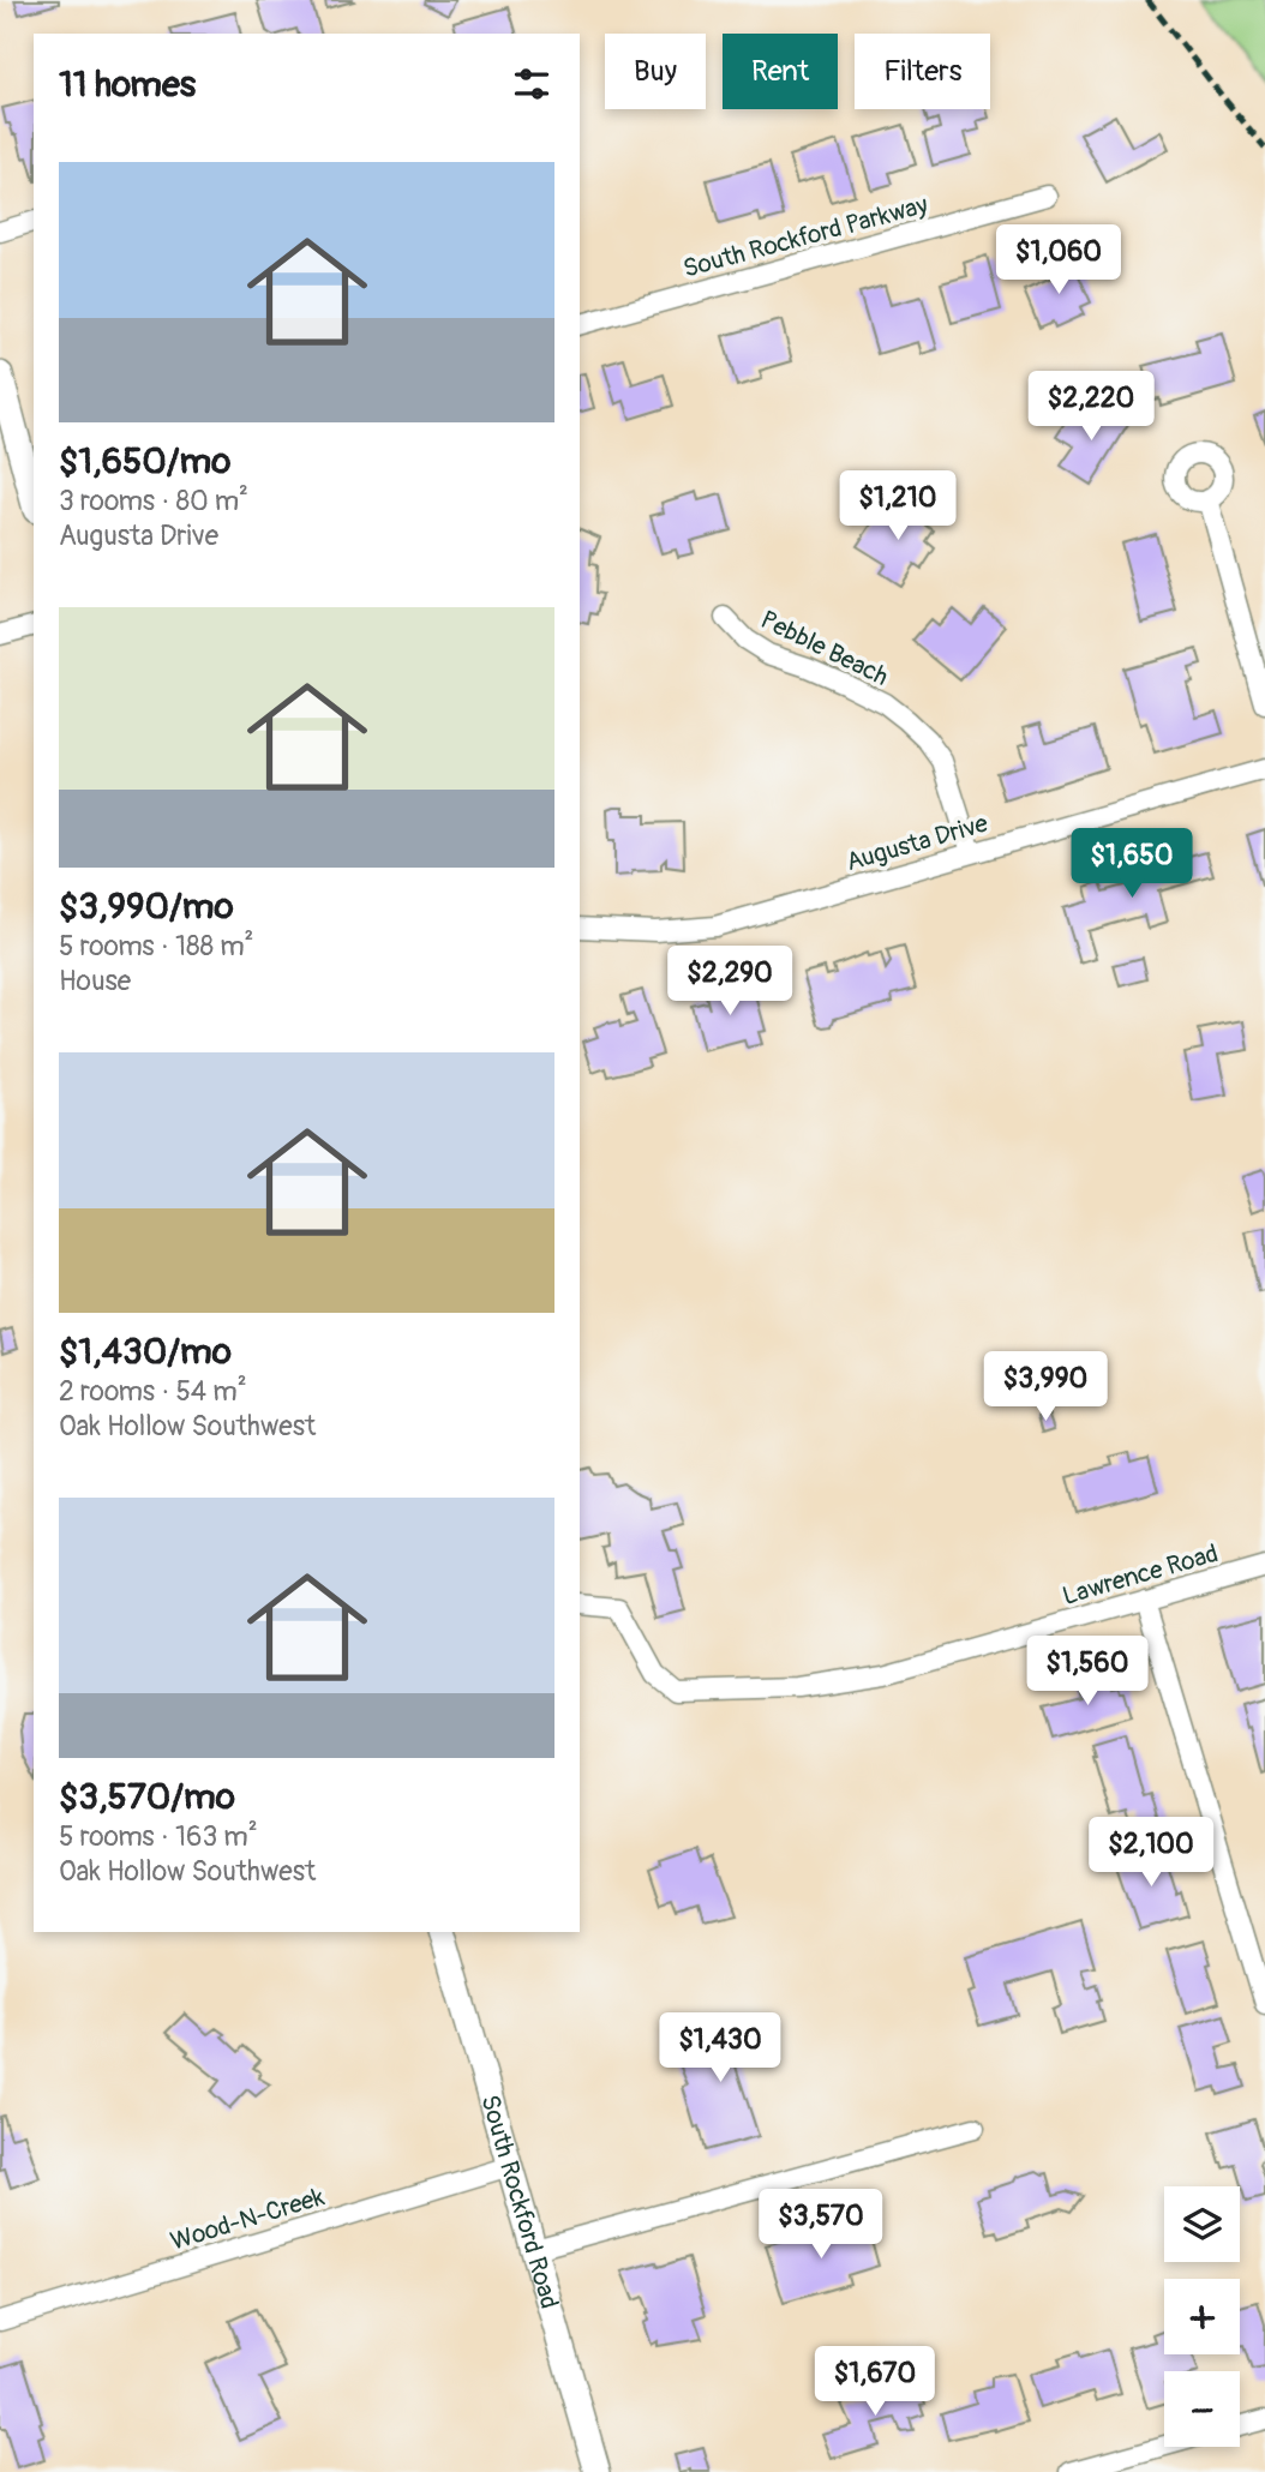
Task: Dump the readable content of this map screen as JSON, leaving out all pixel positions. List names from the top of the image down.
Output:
{
  "streets": {
    "street": [
      "South Rockford Parkway",
      "Pebble Beach",
      "Augusta Drive",
      "Lawrence Road",
      "South Rockford Road",
      "Wood-N-Creek"
    ]
  },
  "crossings": [
    ["Pebble Beach", "Augusta Drive"],
    ["South Rockford Road", "Wood-N-Creek"]
  ],
  "page": {
    "chip": ["Buy", "Rent", "Filters"],
    "heading": "11 homes",
    "list": [
      {
        "name": "$1,650/mo",
        "note": "3 rooms · 80 m² · Augusta Drive"
      },
      {
        "name": "$3,990/mo",
        "note": "5 rooms · 188 m² · House"
      },
      {
        "name": "$1,430/mo",
        "note": "2 rooms · 54 m² · Oak Hollow Southwest"
      },
      {
        "name": "$3,570/mo",
        "note": "5 rooms · 163 m² · Oak Hollow Southwest"
      }
    ],
    "price": [
      "$1,060",
      "$2,220",
      "$1,210",
      "$1,650",
      "$2,290",
      "$3,990",
      "$1,560",
      "$2,100",
      "$1,430",
      "$3,570",
      "$1,670"
    ],
    "map_buttons": ["+", "−"]
  }
}
